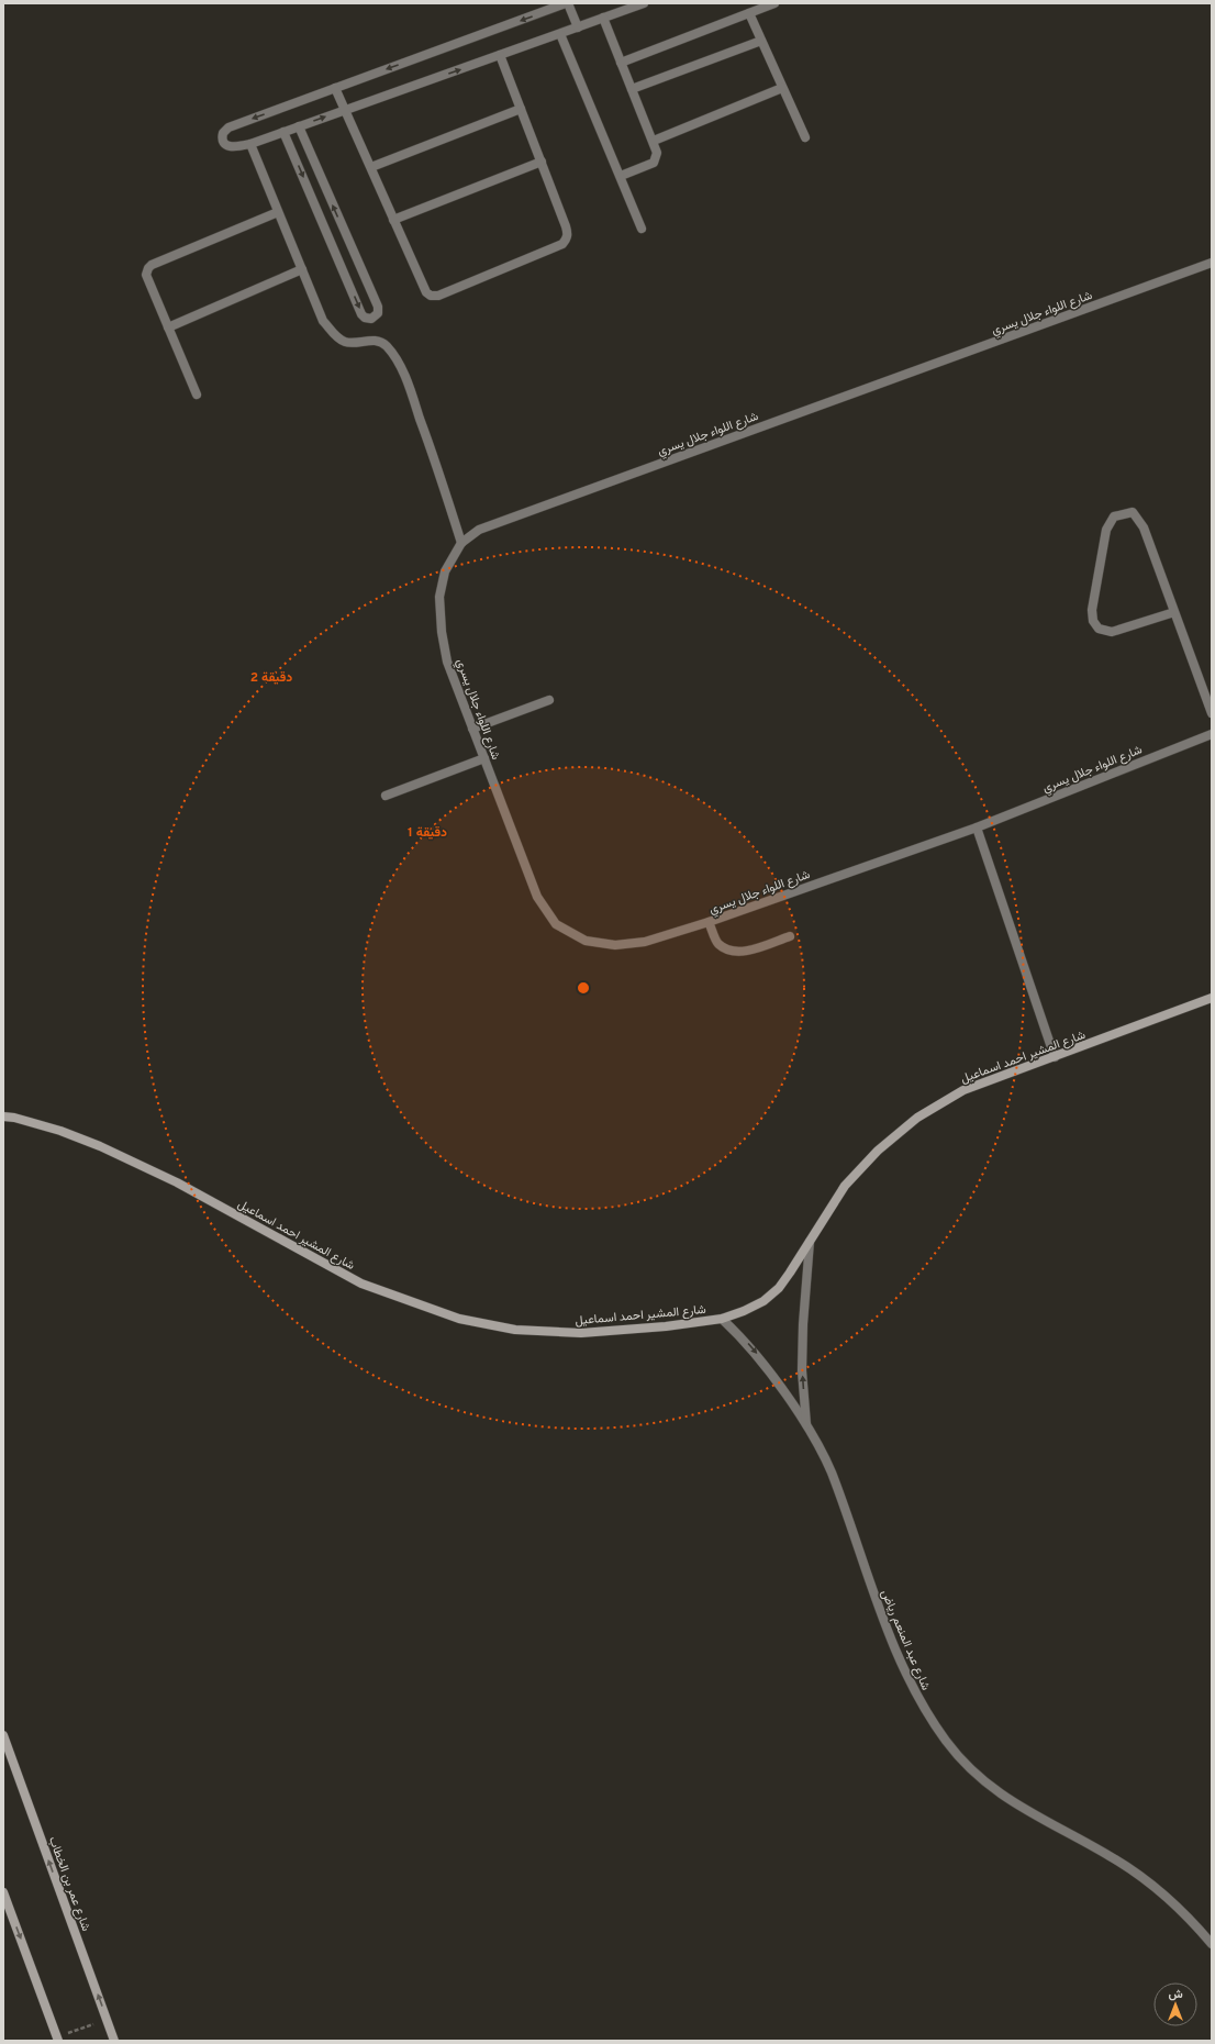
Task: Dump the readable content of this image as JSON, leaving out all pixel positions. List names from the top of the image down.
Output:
{
  "streets": {
    "street": [
      "شارع اللواء جلال يسري",
      "شارع المشير احمد اسماعيل",
      "شارع عبد المنعم رياض",
      "شارع عمر بن الخطاب"
    ]
  },
  "crossings": [
    ["شارع المشير احمد اسماعيل", "شارع عبد المنعم رياض"]
  ],
  "north": "top",
  "rings": ["2 دقيقة", "1 دقيقة"]
}
